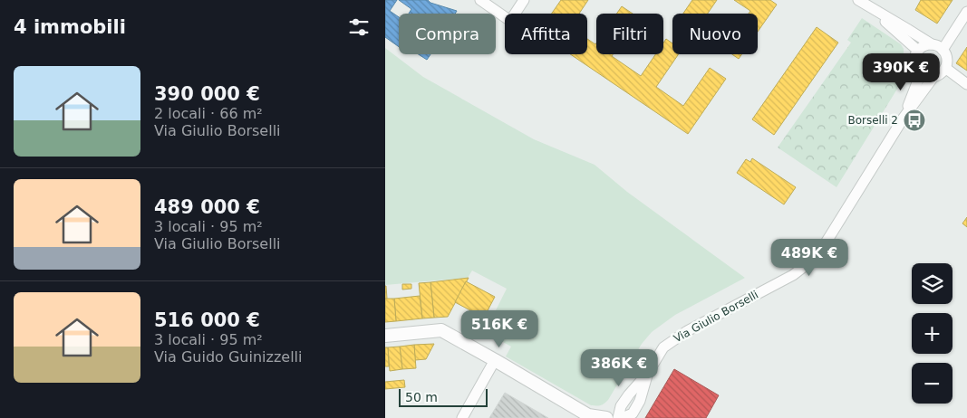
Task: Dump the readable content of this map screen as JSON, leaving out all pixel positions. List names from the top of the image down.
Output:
{
  "streets": {
    "street": ["Via Giulio Borselli"]
  },
  "places": {
    "bus stop": ["Borselli 2"]
  },
  "scale_bar": "50 m",
  "page": {
    "heading": "4 immobili",
    "chip": [
      "Compra",
      "Affitta",
      "Filtri",
      "Nuovo"
    ],
    "price": [
      "390K €",
      "489K €",
      "516K €",
      "386K €"
    ],
    "list": [
      {
        "name": "390 000 €",
        "note": "2 locali · 66 m² · Via Giulio Borselli"
      },
      {
        "name": "489 000 €",
        "note": "3 locali · 95 m² · Via Giulio Borselli"
      },
      {
        "name": "516 000 €",
        "note": "3 locali · 95 m² · Via Guido Guinizzelli"
      }
    ],
    "map_buttons": ["+", "−"],
    "scale": "50 m"
  }
}
